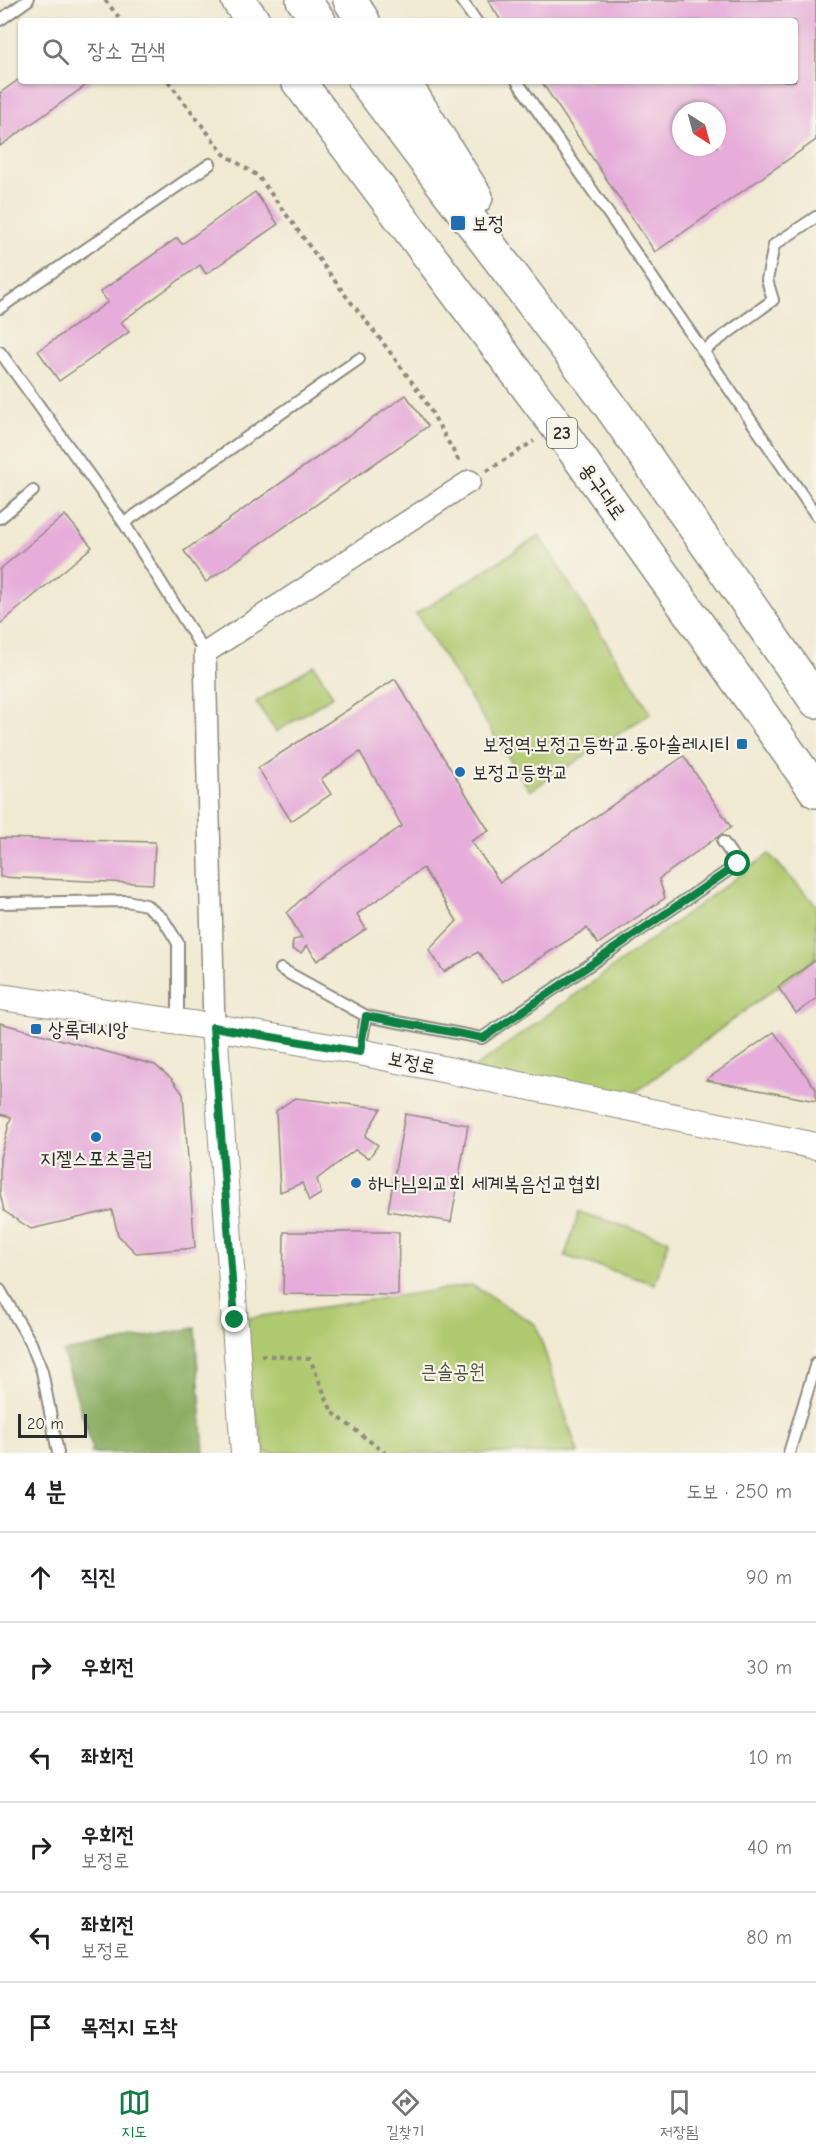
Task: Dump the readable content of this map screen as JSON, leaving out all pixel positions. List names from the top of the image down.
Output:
{
  "streets": {
    "main road": ["23", "용구대로"],
    "street": ["보정로"]
  },
  "parks": ["큰솔공원"],
  "places": {
    "transit": ["보정", "보정역.보정고등학교.동아솔레시티", "상록데시앙"],
    "other": ["보정고등학교", "지젤스포츠클럽", "하나님의교회 세계복음선교협회"]
  },
  "scale_bar": "20 m",
  "north": "bottom right",
  "page": {
    "search": "장소 검색",
    "scale": "20 m",
    "heading": ["4 분", "도보 · 250 m"],
    "list": [
      ["직진", "90 m"],
      ["우회전", "30 m"],
      ["좌회전", "10 m"],
      ["우회전", "보정로", "40 m"],
      ["좌회전", "보정로", "80 m"],
      "목적지 도착"
    ],
    "nav": ["지도", "길찾기", "저장됨"]
  }
}
